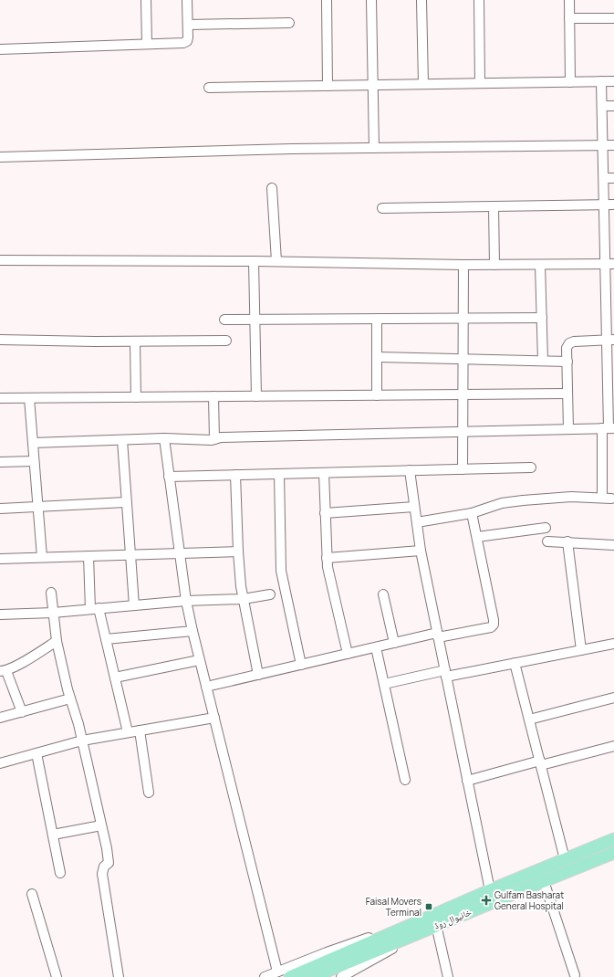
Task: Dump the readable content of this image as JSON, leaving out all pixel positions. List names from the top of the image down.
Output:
{
  "streets": {
    "main road": ["خانیوال روڈ"]
  },
  "places": {
    "health": ["Gulfam Basharat General Hospital"],
    "transit": ["Faisal Movers Terminal"]
  }
}
